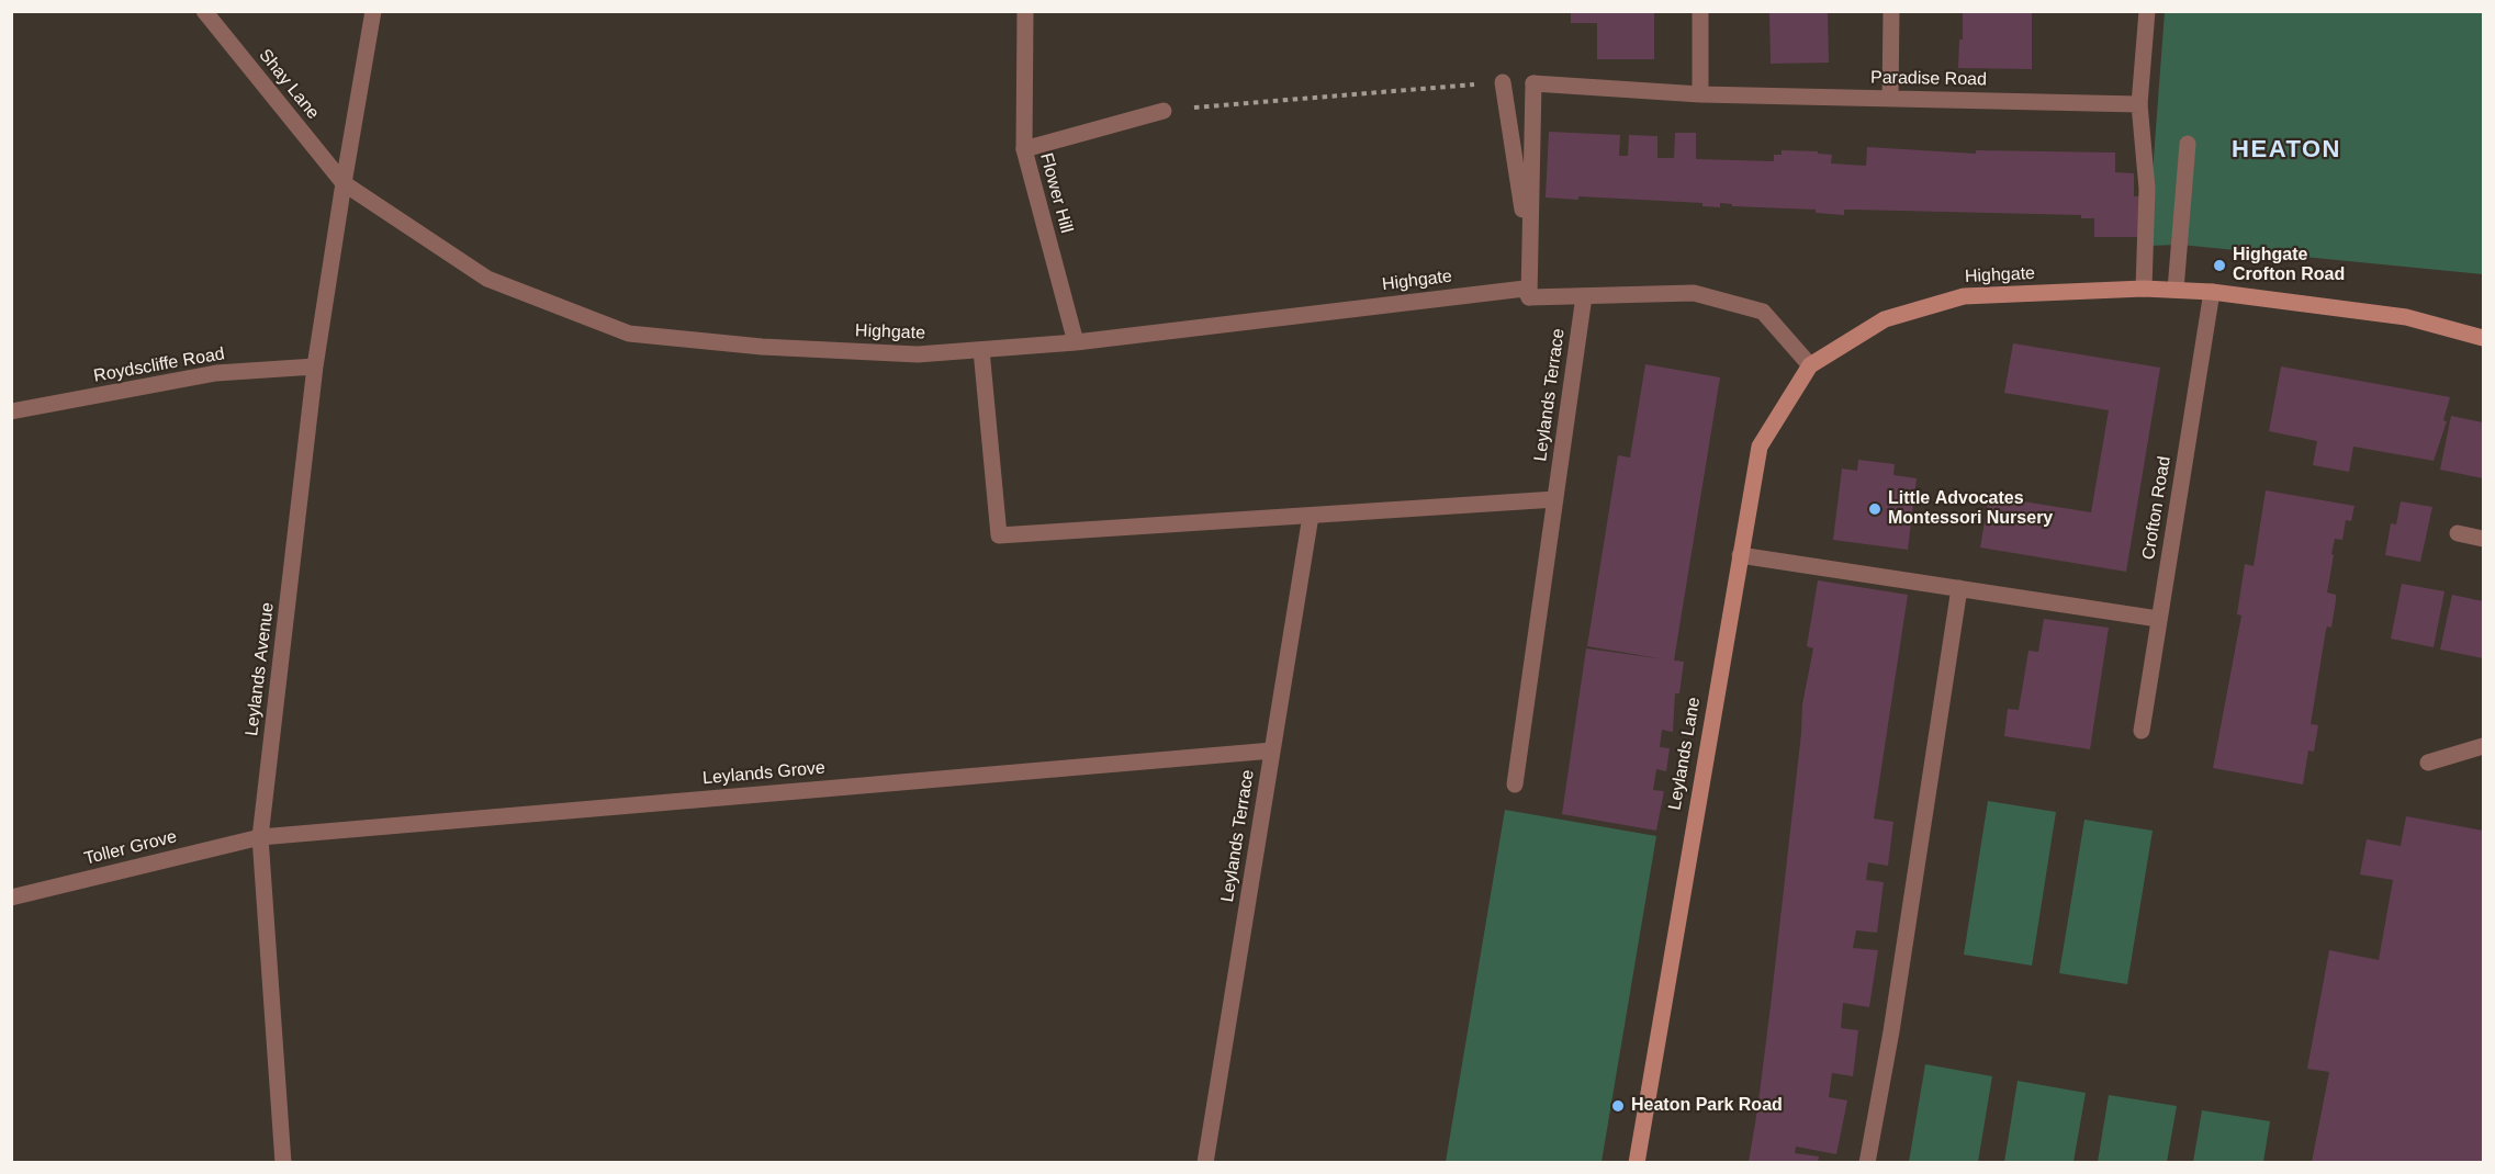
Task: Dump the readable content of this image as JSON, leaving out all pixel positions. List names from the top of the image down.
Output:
{
  "streets": {
    "street": [
      "Paradise Road",
      "Shay Lane",
      "Flower Hill",
      "Highgate",
      "Roydscliffe Road",
      "Leylands Terrace",
      "Crofton Road",
      "Leylands Avenue",
      "Leylands Lane",
      "Leylands Grove",
      "Toller Grove"
    ]
  },
  "crossings": [
    ["Paradise Road", "Highgate"],
    ["Shay Lane", "Highgate"],
    ["Shay Lane", "Leylands Avenue"],
    ["Flower Hill", "Highgate"],
    ["Highgate", "Leylands Terrace"],
    ["Highgate", "Crofton Road"],
    ["Highgate", "Leylands Avenue"],
    ["Highgate", "Leylands Lane"],
    ["Roydscliffe Road", "Leylands Avenue"],
    ["Leylands Terrace", "Leylands Grove"],
    ["Leylands Avenue", "Leylands Grove"],
    ["Leylands Avenue", "Toller Grove"],
    ["Leylands Grove", "Toller Grove"]
  ],
  "districts": ["HEATON"],
  "places": ["Highgate Crofton Road", "Little Advocates Montessori Nursery", "Heaton Park Road"]
}
